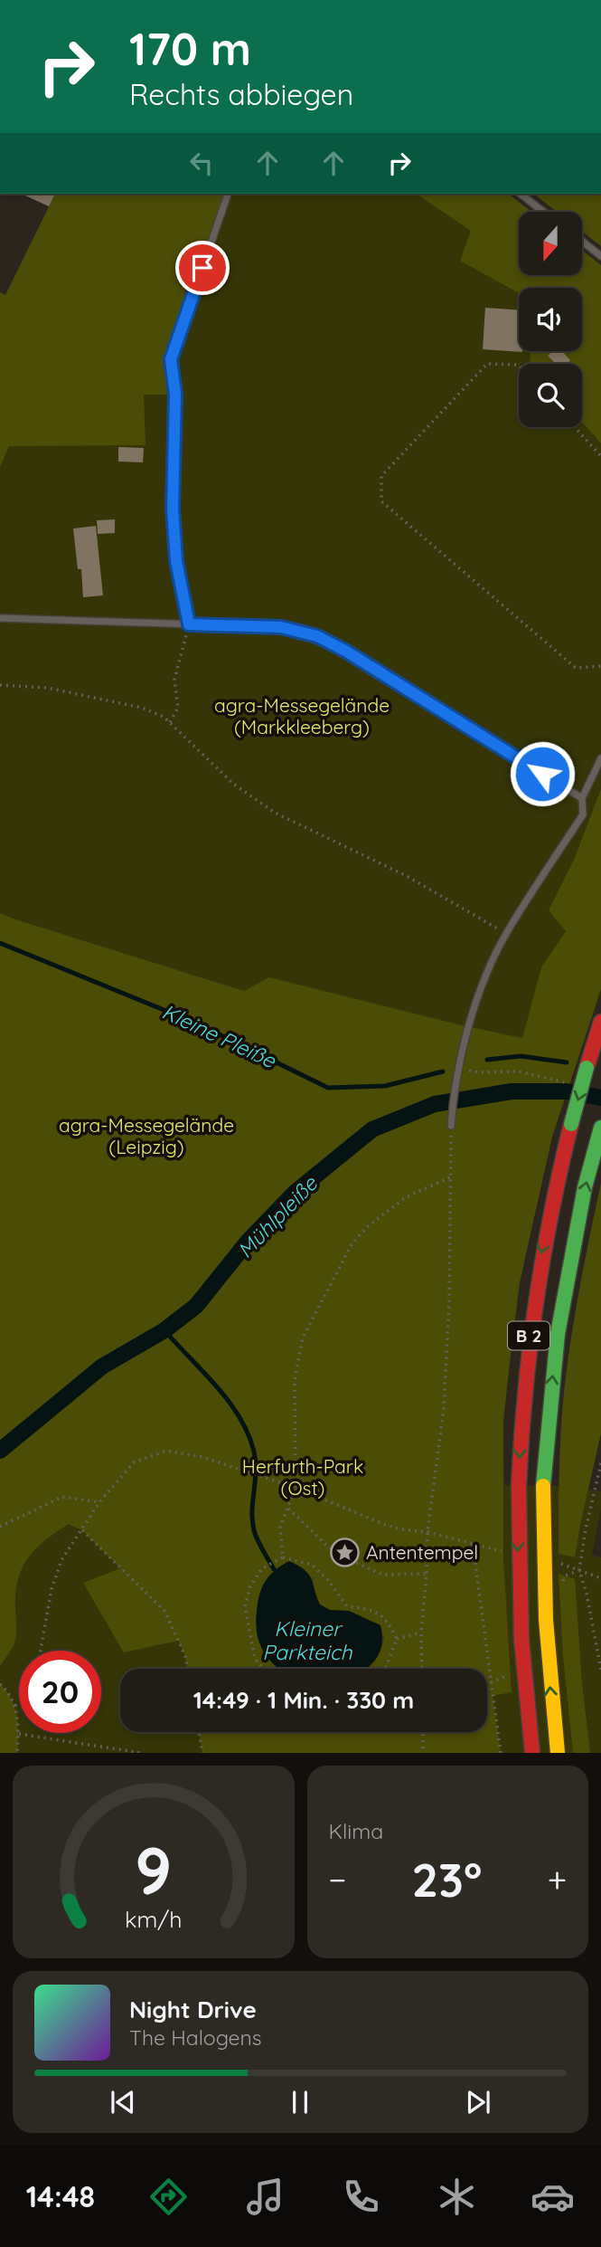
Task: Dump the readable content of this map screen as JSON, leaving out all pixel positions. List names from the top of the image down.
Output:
{
  "streets": {
    "highway": ["B 2"]
  },
  "water": ["Kleine Pleiße", "Mühlpleiße", "Kleiner Parkteich"],
  "parks": ["agra-Messegelände (Markkleeberg)", "agra-Messegelände (Leipzig)", "Herfurth-Park (Ost)"],
  "places": {
    "place": ["Antentempel"]
  },
  "north": "bottom",
  "page": {
    "turn": ["170 m", "Rechts abbiegen"],
    "limit": "20",
    "trip": "14:49 · 1 Min. · 330 m",
    "tile": "Klima",
    "heat": ["−", "23°", "+"],
    "song": ["Night Drive", "The Halogens"],
    "tabs": "14:48",
    "gauge": ["9", "km/h"]
  }
}
